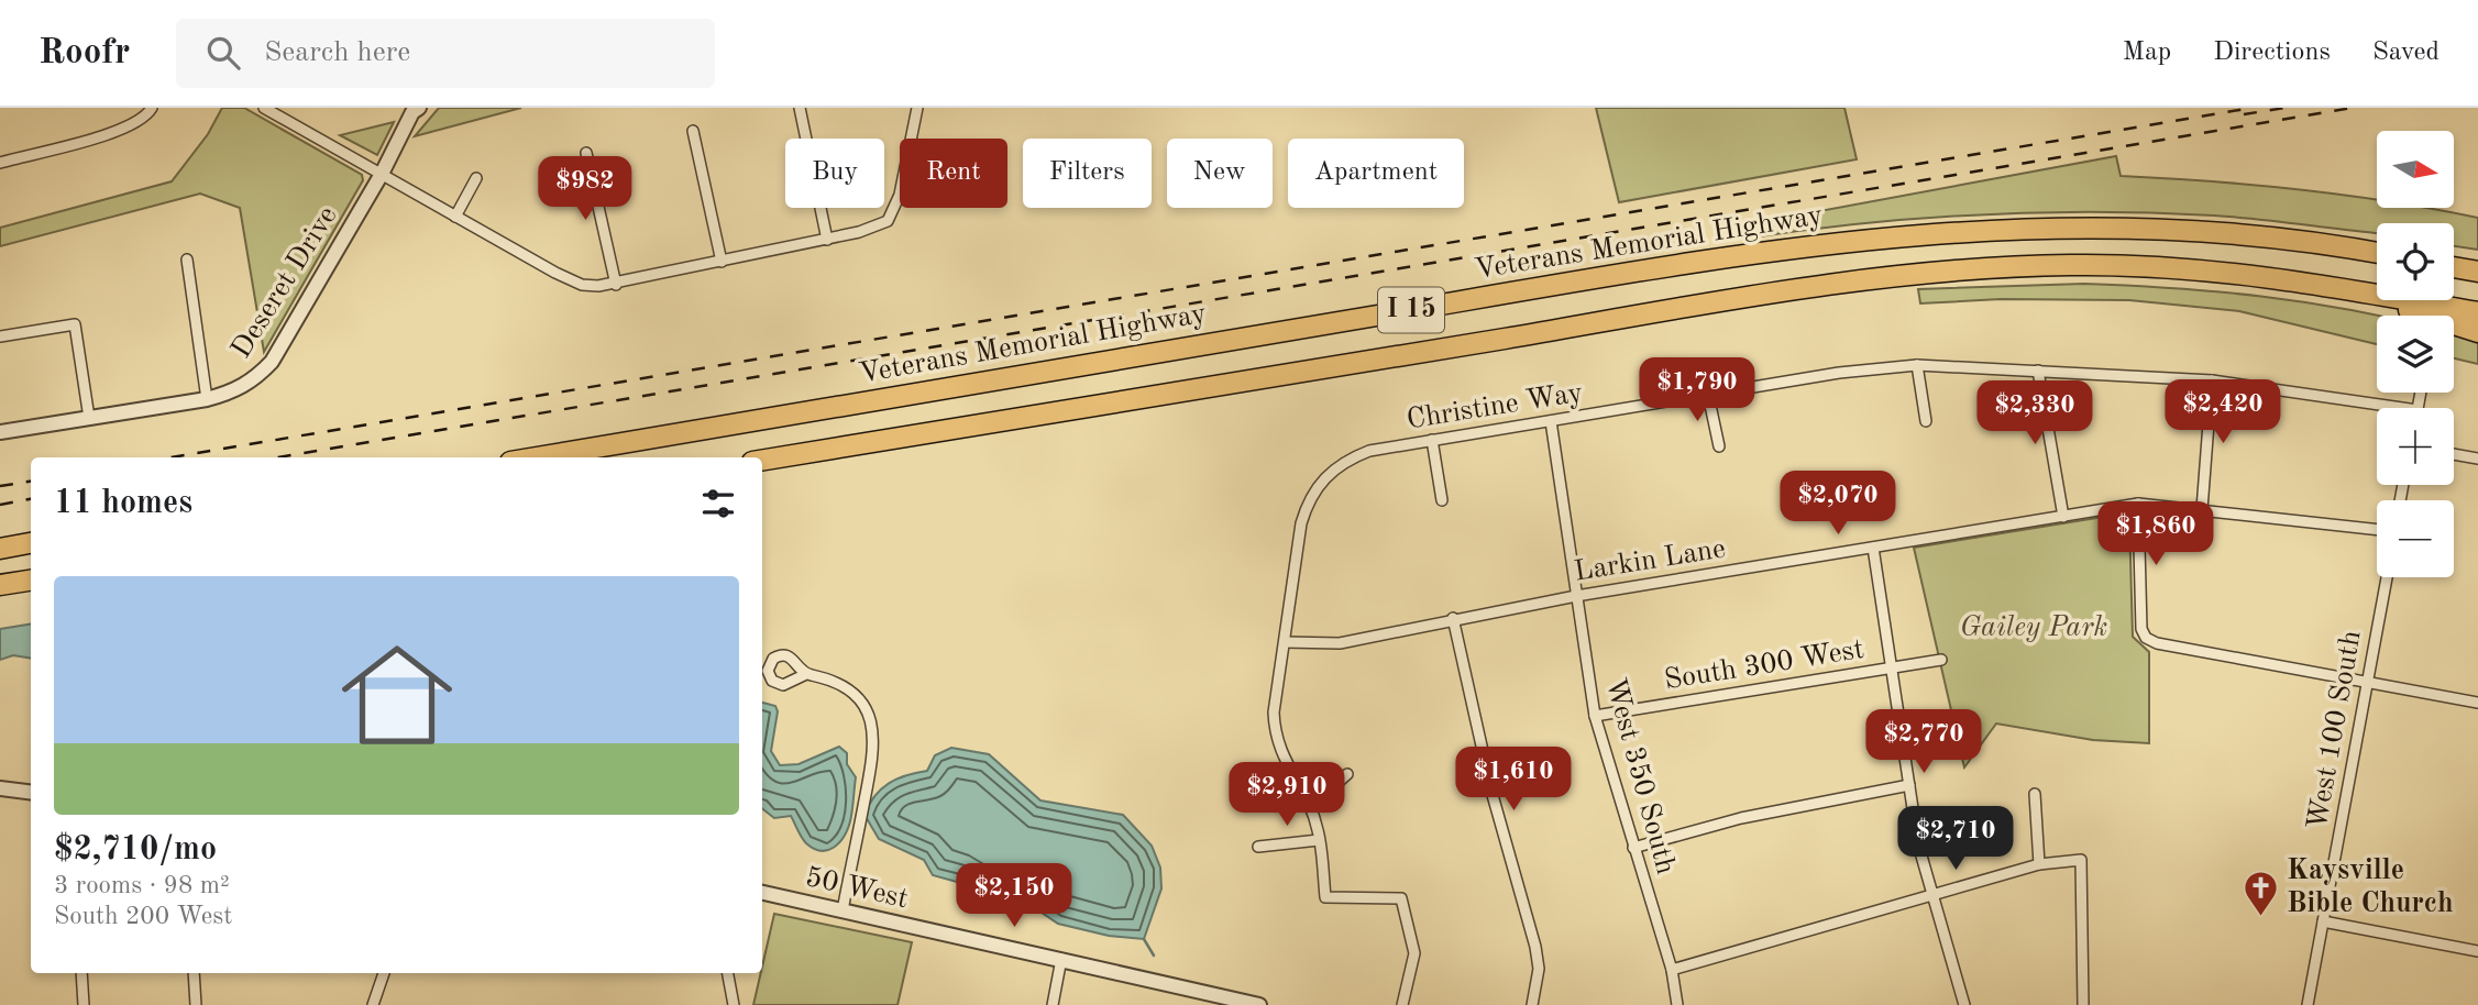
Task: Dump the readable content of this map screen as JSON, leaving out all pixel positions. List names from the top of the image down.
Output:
{
  "streets": {
    "highway": ["Veterans Memorial Highway", "I 15"],
    "street": [
      "Deseret Drive",
      "Christine Way",
      "Larkin Lane",
      "South 300 West",
      "West 100 South",
      "West 350 South",
      "50 West"
    ]
  },
  "crossings": [
    ["Christine Way", "Larkin Lane"],
    ["Christine Way", "West 350 South"],
    ["Larkin Lane", "West 350 South"],
    ["South 300 West", "West 350 South"]
  ],
  "parks": ["Gailey Park"],
  "places": {
    "church": ["Kaysville Bible Church"]
  },
  "north": "right",
  "page": {
    "header": "Roofr",
    "search": "Search here",
    "nav": ["Map", "Directions", "Saved"],
    "map_buttons": ["+", "−"],
    "chip": [
      "Buy",
      "Rent",
      "Filters",
      "New",
      "Apartment"
    ],
    "price": [
      "$982",
      "$1,790",
      "$2,420",
      "$2,330",
      "$2,070",
      "$1,860",
      "$2,770",
      "$1,610",
      "$2,910",
      "$2,710",
      "$2,150"
    ],
    "heading": "11 homes",
    "list": [
      {
        "name": "$2,710/mo",
        "note": "3 rooms · 98 m² · South 200 West"
      }
    ]
  }
}
